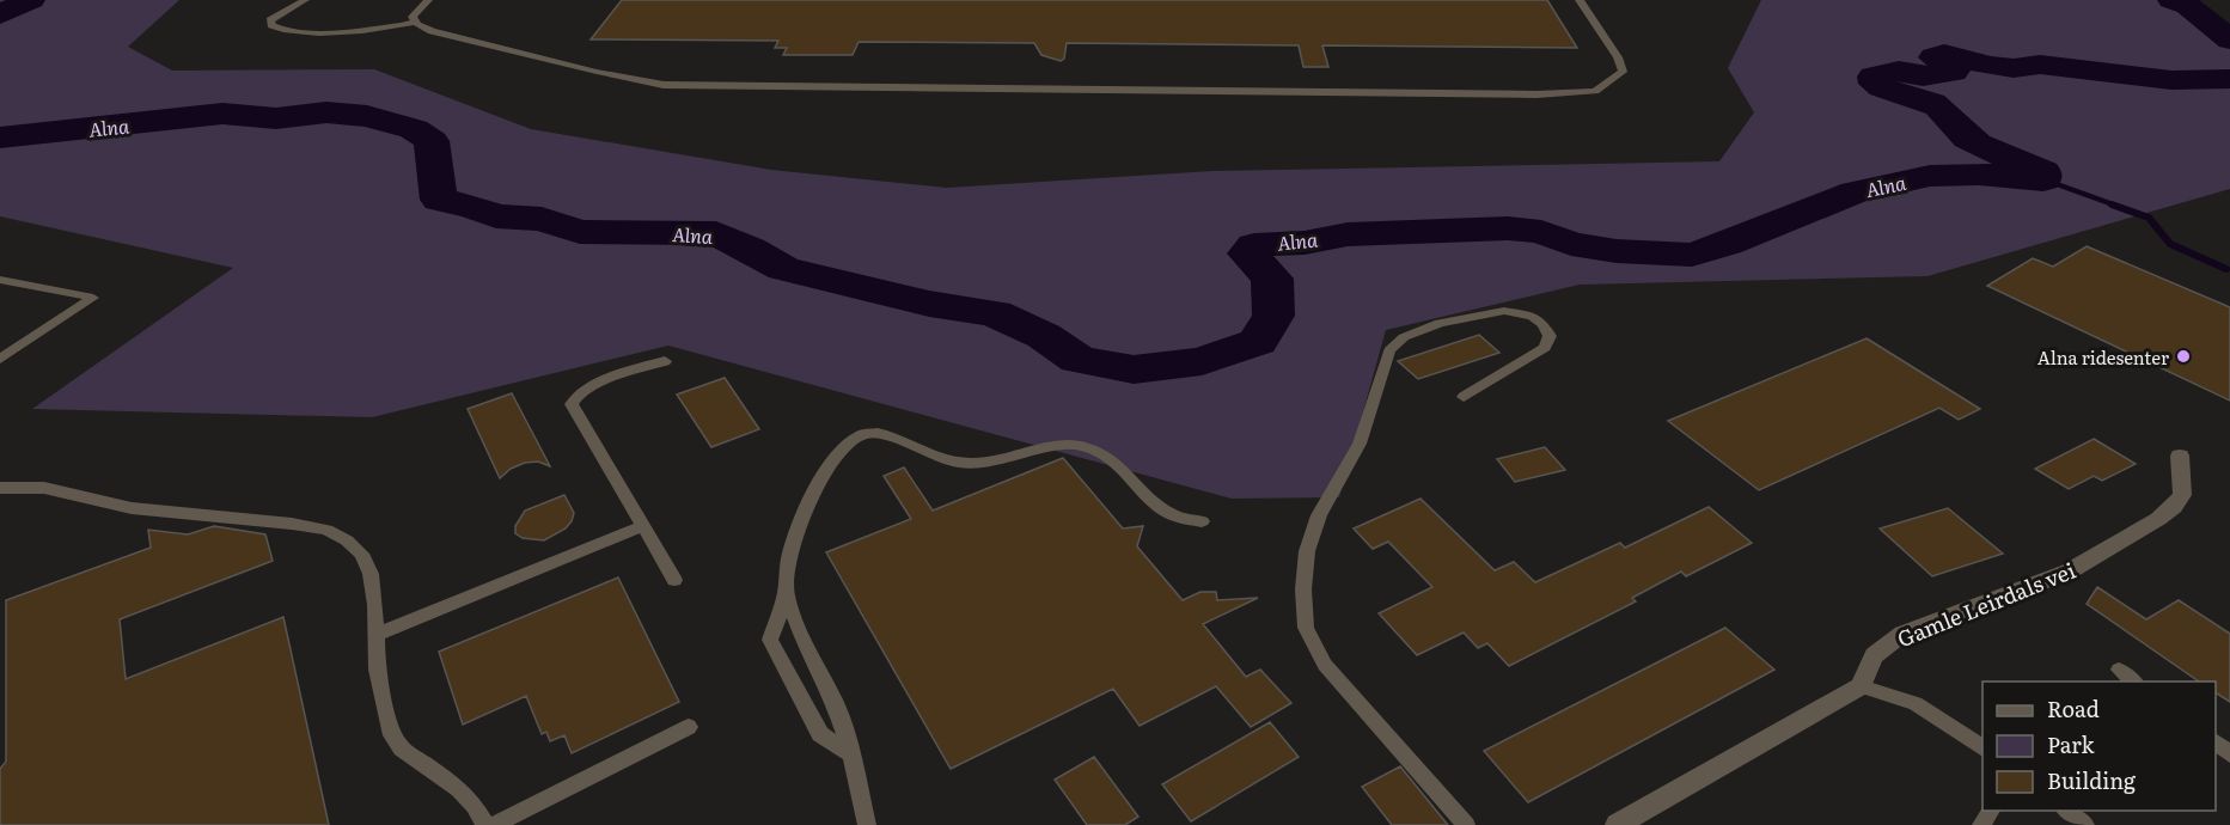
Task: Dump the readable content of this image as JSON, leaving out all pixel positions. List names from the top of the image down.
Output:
{
  "streets": {
    "street": ["Gamle Leirdals vei"]
  },
  "water": ["Alna"],
  "places": ["Alna ridesenter"],
  "legend": ["Road", "Park", "Building"]
}
